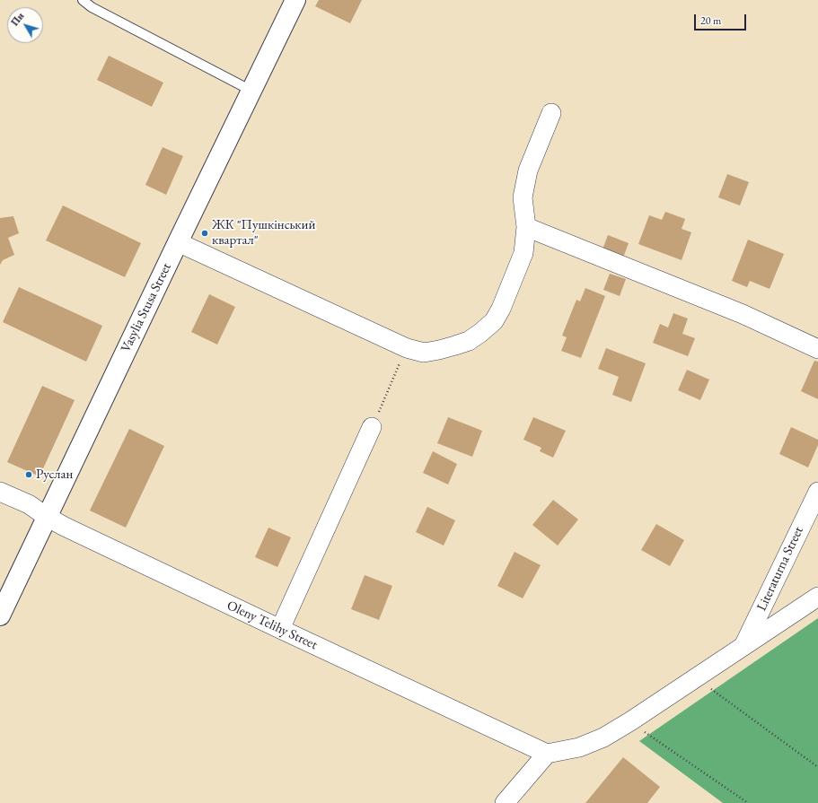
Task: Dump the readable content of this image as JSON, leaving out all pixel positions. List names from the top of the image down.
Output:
{
  "streets": {
    "street": ["Vasylia Stusa Street", "Literaturna Street", "Oleny Telihy Street"]
  },
  "crossings": [
    ["Vasylia Stusa Street", "Oleny Telihy Street"]
  ],
  "places": ["ЖК \"Пушкінський квартал\"", "Руслан"],
  "scale_bar": "20 m",
  "north": "top left"
}
